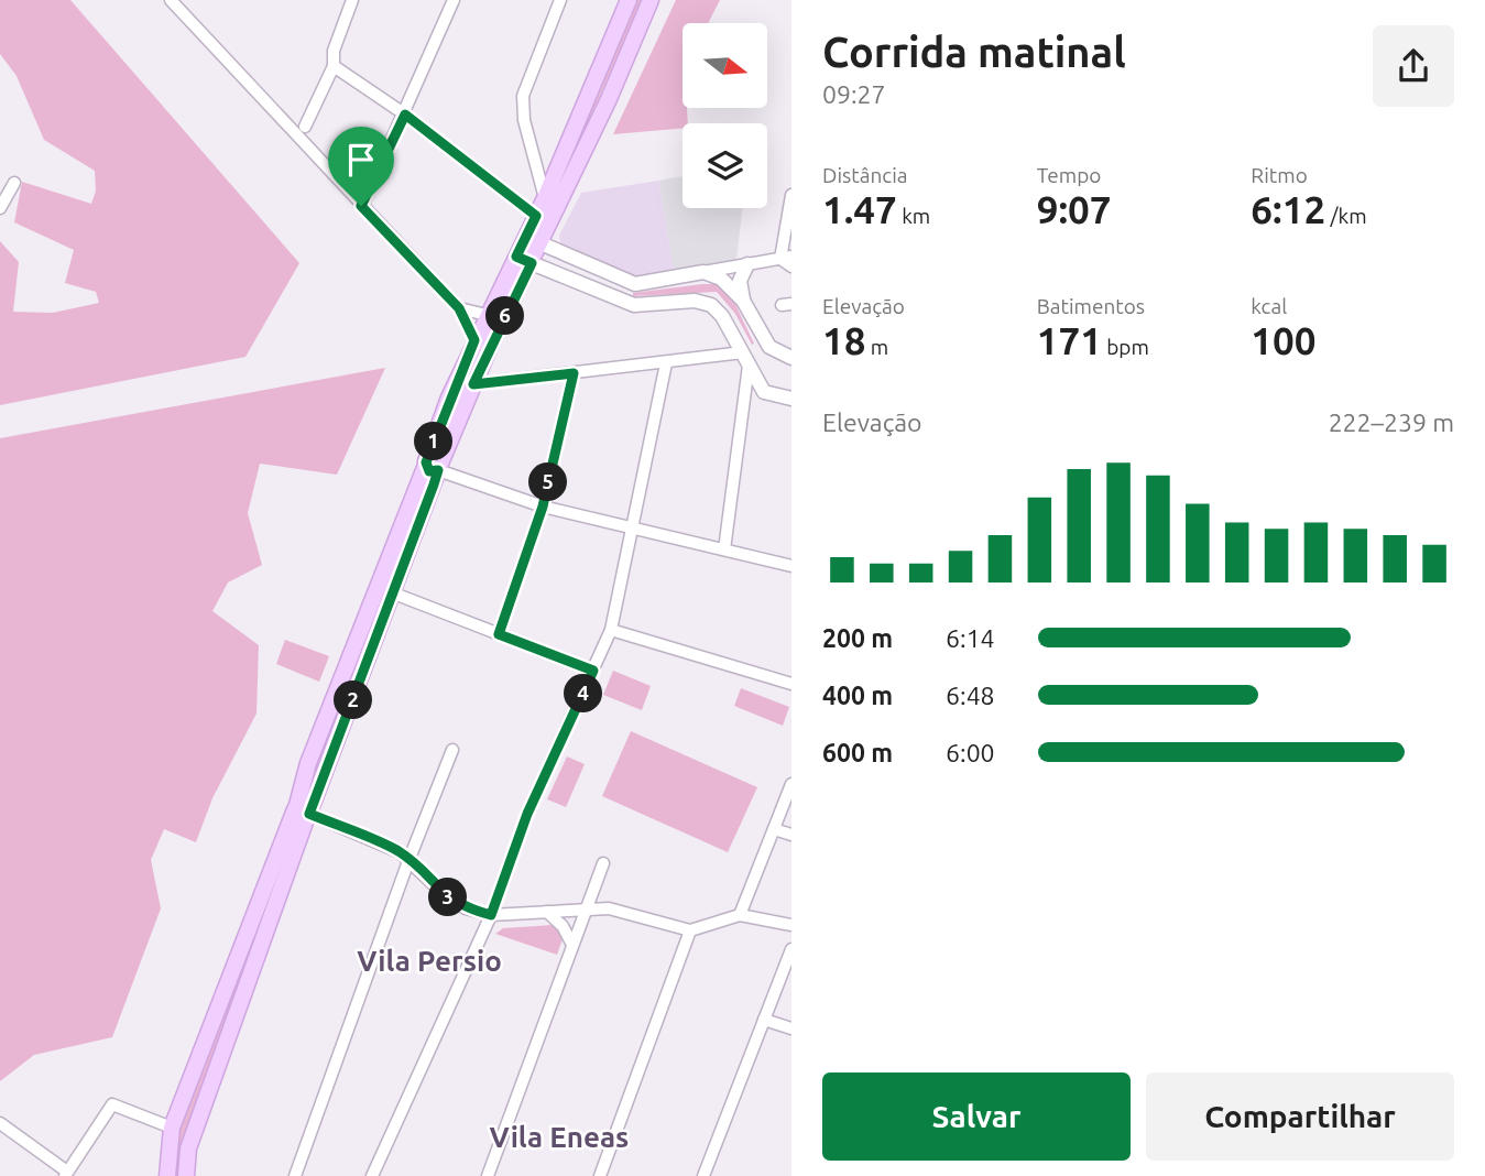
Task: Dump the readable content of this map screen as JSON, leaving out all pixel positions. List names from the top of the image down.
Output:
{
  "districts": ["Vila Persio", "Vila Eneas"],
  "north": "right",
  "page": {
    "heading": ["Corrida matinal", "09:27"],
    "stats": [
      ["Distância", "1.47 km"],
      ["Tempo", "9:07"],
      ["Ritmo", "6:12 /km"],
      ["Elevação", "18 m"],
      ["Batimentos", "171 bpm"],
      ["kcal", "100"]
    ],
    "pins": [
      "6",
      "1",
      "5",
      "4",
      "2",
      "3"
    ],
    "chart": ["Elevação", "222–239 m"],
    "list": [
      {
        "name": "200 m",
        "note": "6:14"
      },
      {
        "name": "400 m",
        "note": "6:48"
      },
      {
        "name": "600 m",
        "note": "6:00"
      }
    ],
    "buttons": ["Salvar", "Compartilhar"]
  }
}
